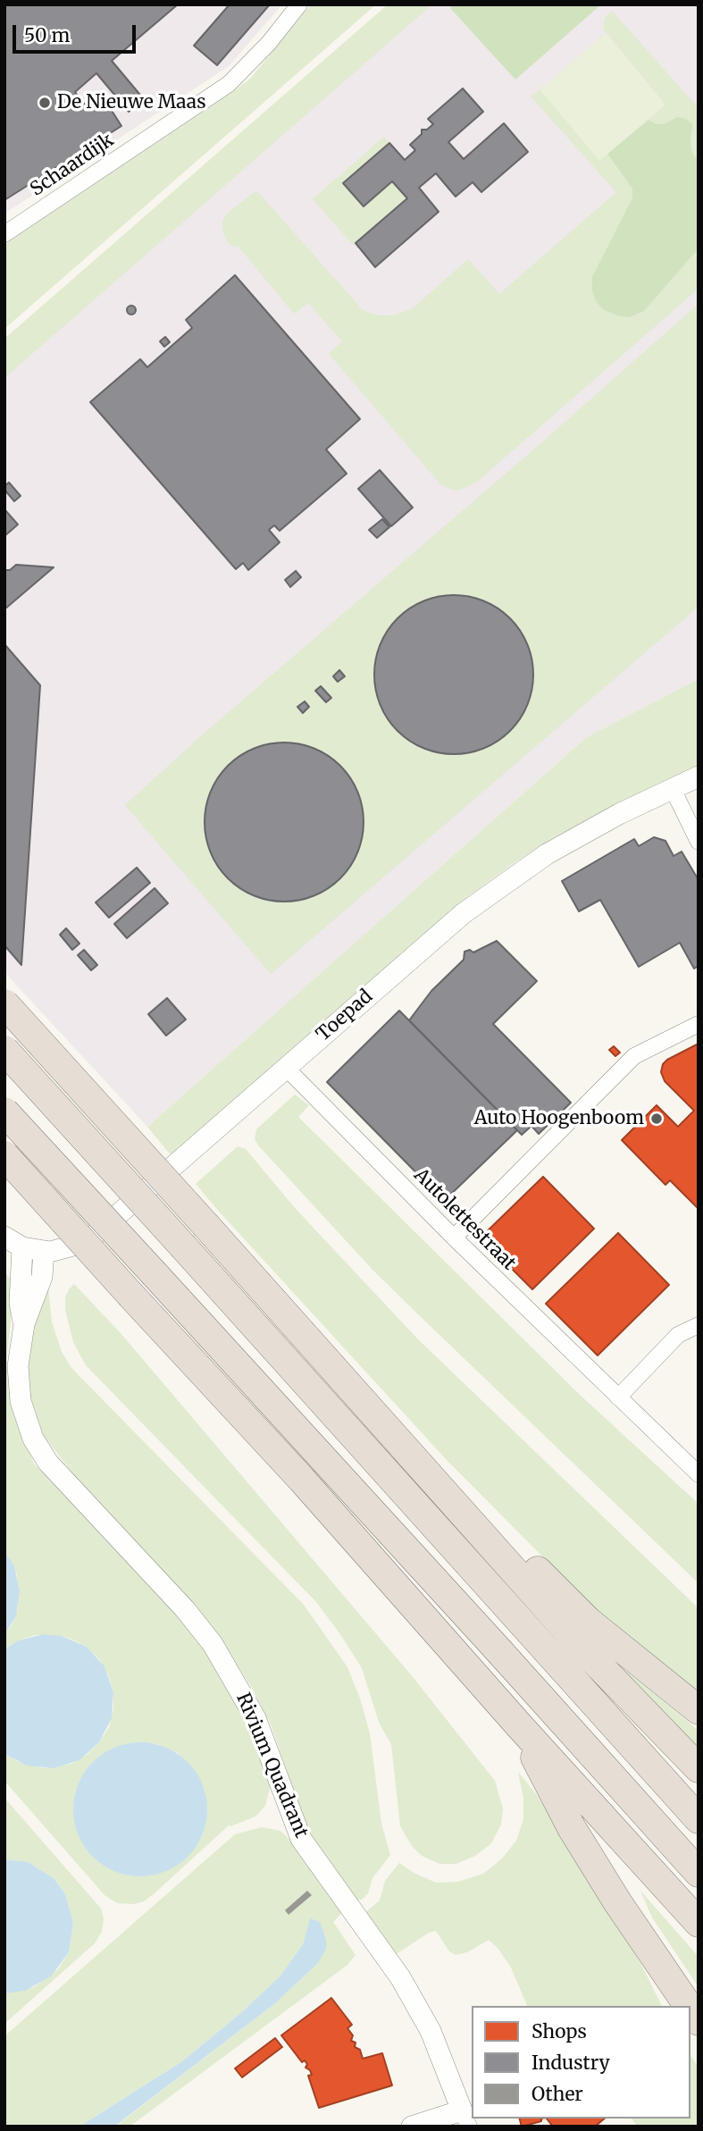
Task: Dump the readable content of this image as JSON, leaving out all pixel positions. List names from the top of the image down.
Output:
{
  "streets": {
    "street": [
      "Schaardijk",
      "Toepad",
      "Autolettestraat",
      "Rivium Quadrant"
    ]
  },
  "crossings": [
    ["Toepad", "Autolettestraat"],
    ["Toepad", "Rivium Quadrant"]
  ],
  "places": ["De Nieuwe Maas", "Auto Hoogenboom"],
  "legend": ["Shops", "Industry", "Other"],
  "scale_bar": "50 m"
}
